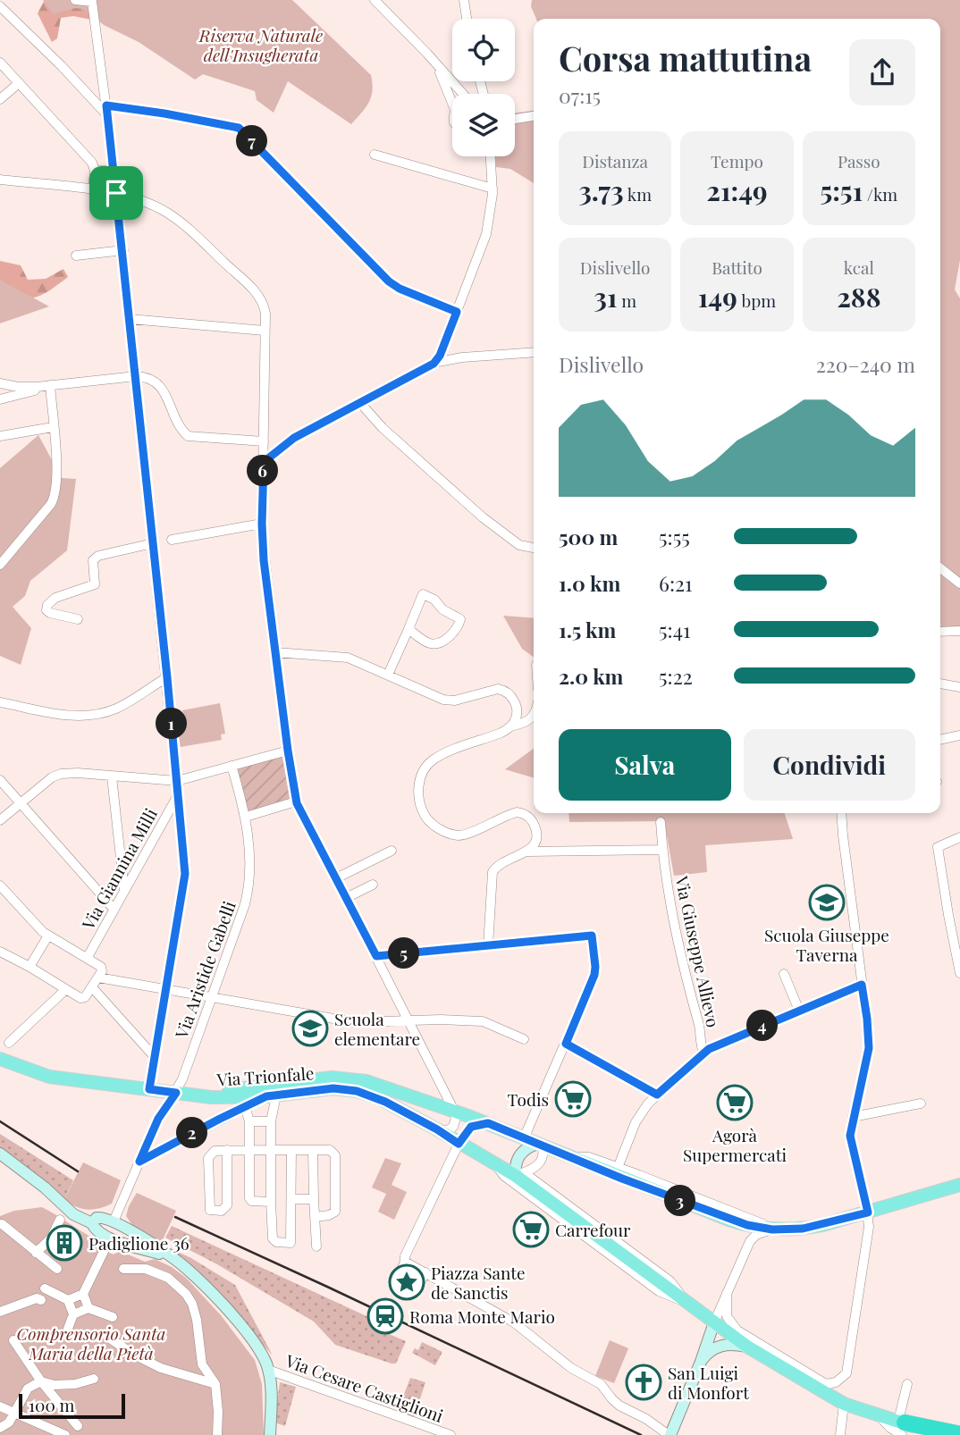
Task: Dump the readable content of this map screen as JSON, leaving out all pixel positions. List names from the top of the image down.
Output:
{
  "streets": {
    "main road": ["Via Trionfale"],
    "street": [
      "Via Giannina Milli",
      "Via Giuseppe Allievo",
      "Via Aristide Gabelli",
      "Via Cesare Castiglioni"
    ]
  },
  "crossings": [
    ["Via Giuseppe Allievo", "Via Trionfale"],
    ["Via Aristide Gabelli", "Via Trionfale"]
  ],
  "parks": ["Riserva Naturale dell'Insugherata", "Comprensorio Santa Maria della Pietà"],
  "places": {
    "school or university": ["Scuola Giuseppe Taverna", "Scuola elementare"],
    "supermarket": ["Todis", "Agorà Supermercati", "Carrefour"],
    "building": ["Padiglione 36"],
    "place": ["Piazza Sante de Sanctis"],
    "station": ["Roma Monte Mario"],
    "church": ["San Luigi di Monfort"]
  },
  "scale_bar": "100 m",
  "page": {
    "heading": ["Corsa mattutina", "07:15"],
    "pins": [
      "7",
      "6",
      "1",
      "5",
      "4",
      "2",
      "3"
    ],
    "stats": [
      ["Distanza", "3.73 km"],
      ["Tempo", "21:49"],
      ["Passo", "5:51 /km"],
      ["Dislivello", "31 m"],
      ["Battito", "149 bpm"],
      ["kcal", "288"]
    ],
    "chart": ["Dislivello", "220–240 m"],
    "list": [
      {
        "name": "500 m",
        "note": "5:55"
      },
      {
        "name": "1.0 km",
        "note": "6:21"
      },
      {
        "name": "1.5 km",
        "note": "5:41"
      },
      {
        "name": "2.0 km",
        "note": "5:22"
      }
    ],
    "buttons": ["Salva", "Condividi"],
    "scale": "100 m"
  }
}
